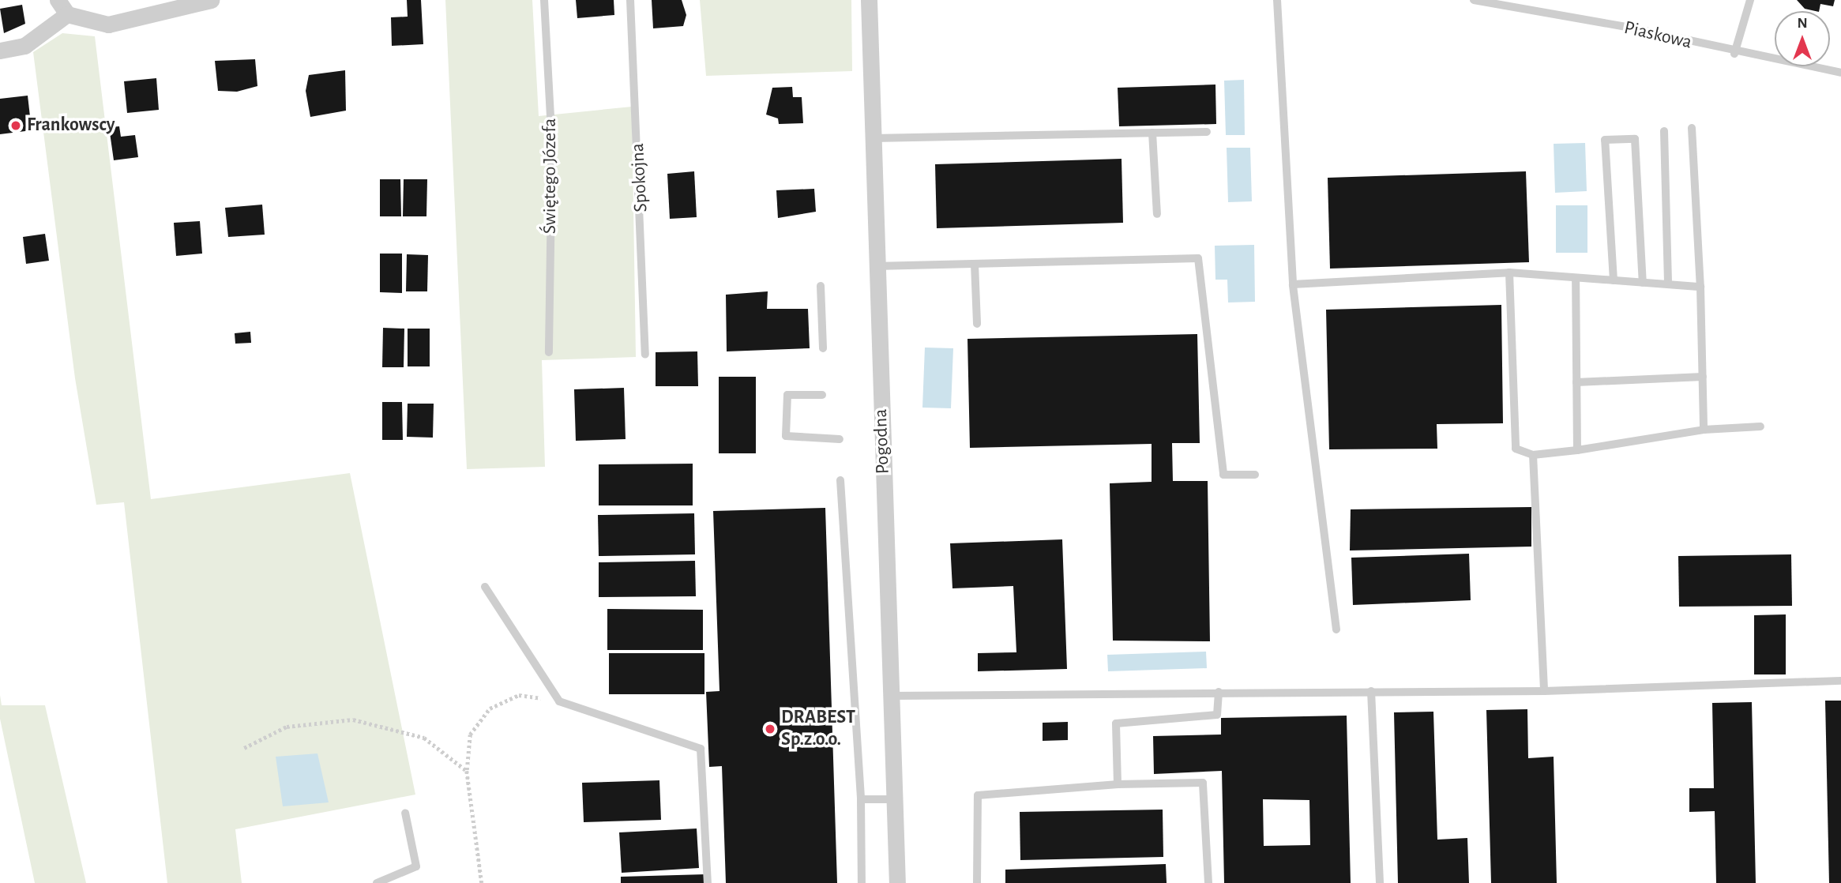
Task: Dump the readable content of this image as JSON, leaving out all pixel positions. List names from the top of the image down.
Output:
{
  "streets": {
    "street": ["Pogodna"],
    "lane": ["Piaskowa", "Świętego Józefa", "Spokojna"]
  },
  "places": ["Frankowscy", "DRABEST Sp.z.o.o."],
  "north": "top"
}
